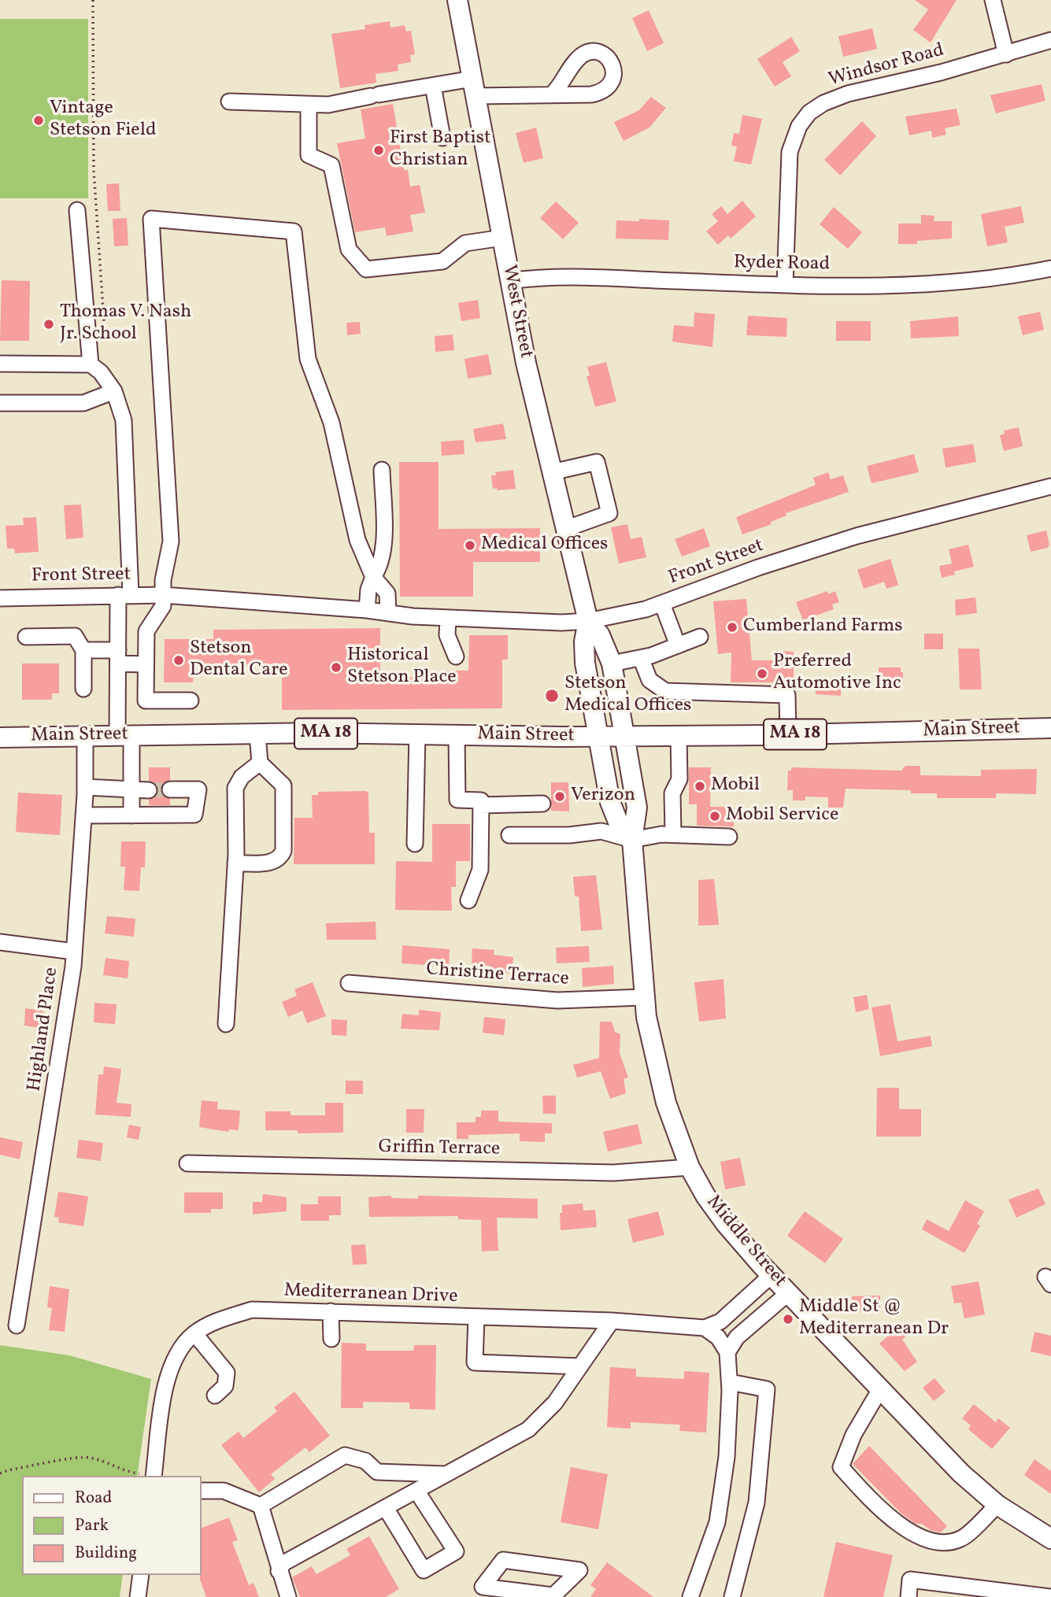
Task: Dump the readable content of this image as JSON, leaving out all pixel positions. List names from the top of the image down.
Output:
{
  "streets": {
    "main road": [
      "West Street",
      "Main Street",
      "MA 18",
      "Middle Street"
    ],
    "street": [
      "Windsor Road",
      "Ryder Road",
      "Front Street",
      "Christine Terrace",
      "Highland Place",
      "Griffin Terrace",
      "Mediterranean Drive"
    ]
  },
  "crossings": [
    ["Windsor Road", "Ryder Road"],
    ["Ryder Road", "West Street"],
    ["West Street", "Front Street"],
    ["West Street", "Middle Street"],
    ["Front Street", "Middle Street"],
    ["Main Street", "Highland Place"],
    ["Main Street", "Middle Street"],
    ["Christine Terrace", "Middle Street"],
    ["Griffin Terrace", "Middle Street"]
  ],
  "places": [
    "Vintage Stetson Field",
    "First Baptist Christian",
    "Thomas V. Nash Jr. School",
    "Medical Offices",
    "Cumberland Farms",
    "Stetson Dental Care",
    "Historical Stetson Place",
    "Preferred Automotive Inc",
    "Stetson Medical Offices",
    "Mobil",
    "Verizon",
    "Mobil Service",
    "Middle St @ Mediterranean Dr"
  ],
  "legend": ["Road", "Park", "Building"]
}
